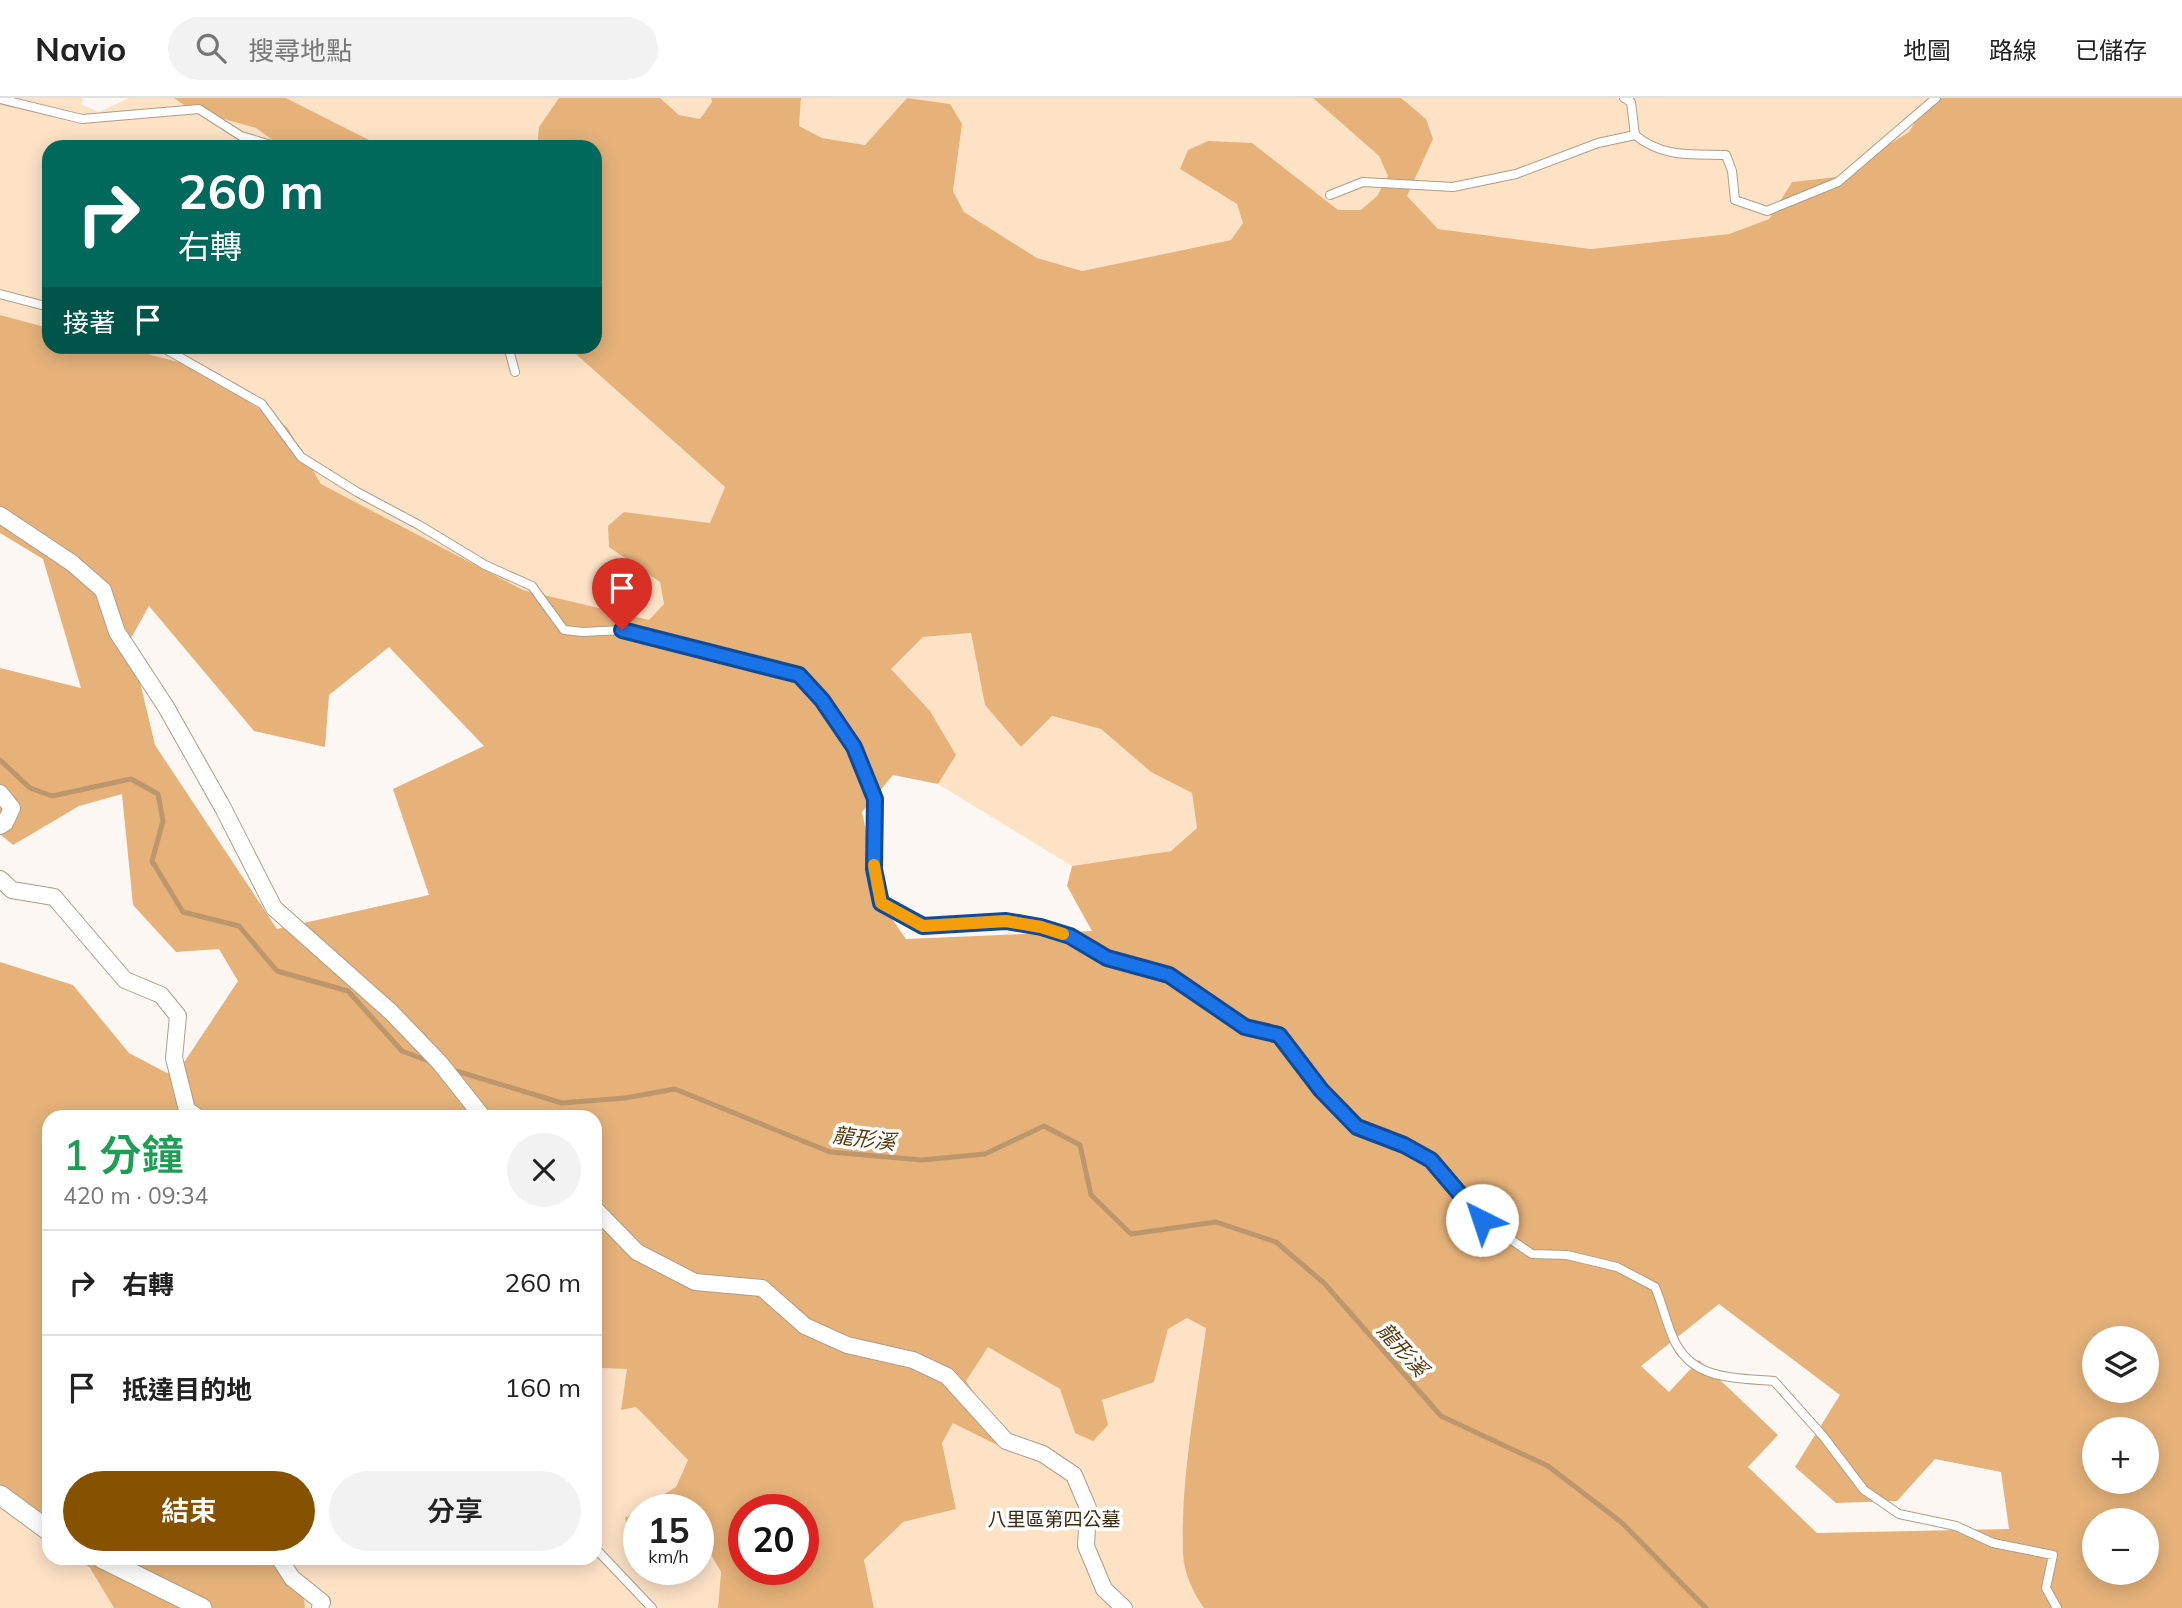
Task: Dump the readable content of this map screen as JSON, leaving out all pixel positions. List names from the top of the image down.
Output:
{
  "water": ["龍形溪"],
  "parks": ["八里區第四公墓"],
  "page": {
    "header": "Navio",
    "search": "搜尋地點",
    "nav": ["地圖", "路線", "已儲存"],
    "turn": ["260 m", "右轉"],
    "then": "接著",
    "heading": ["1 分鐘", "420 m · 09:34"],
    "list": [
      {
        "name": "右轉",
        "value": "260 m"
      },
      {
        "name": "抵達目的地",
        "value": "160 m"
      }
    ],
    "map_buttons": ["+", "−"],
    "buttons": ["結束", "分享"],
    "speed": "15 km/h",
    "limit": "20"
  }
}
